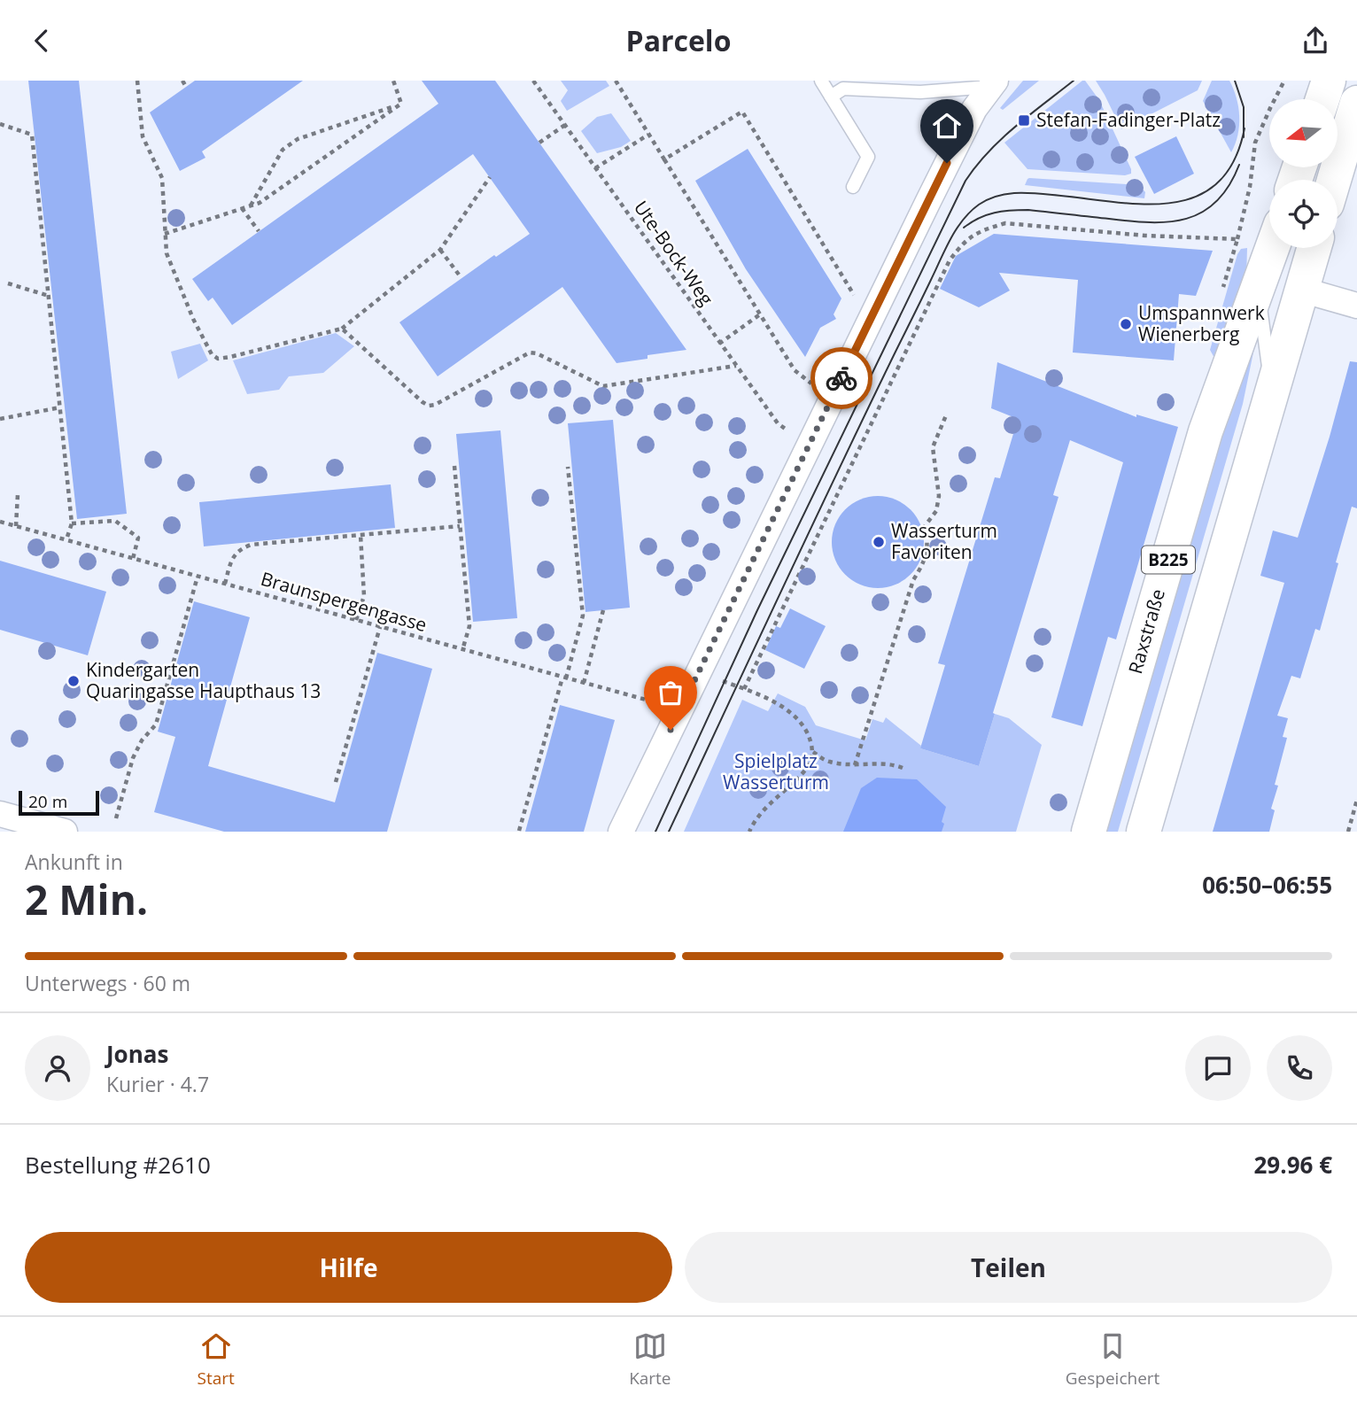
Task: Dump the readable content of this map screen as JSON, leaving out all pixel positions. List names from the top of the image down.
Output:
{
  "streets": {
    "main road": ["B225", "Raxstraße"],
    "path": ["Ute-Bock-Weg", "Braunspergengasse"]
  },
  "parks": ["Spielplatz Wasserturm"],
  "places": {
    "transit": ["Stefan-Fadinger-Platz"],
    "other": ["Umspannwerk Wienerberg", "Wasserturm Favoriten", "Kindergarten Quaringasse Haupthaus 13"]
  },
  "scale_bar": "20 m",
  "north": "left",
  "page": {
    "header": "Parcelo",
    "scale": "20 m",
    "heading": ["2 Min.", "Ankunft in", "06:50–06:55"],
    "panel": [
      "Jonas",
      "Kurier · 4.7",
      "Bestellung #2610",
      "29.96 €"
    ],
    "bar": "Unterwegs · 60 m",
    "buttons": ["Hilfe", "Teilen"],
    "tabs": ["Start", "Karte", "Gespeichert"]
  }
}
